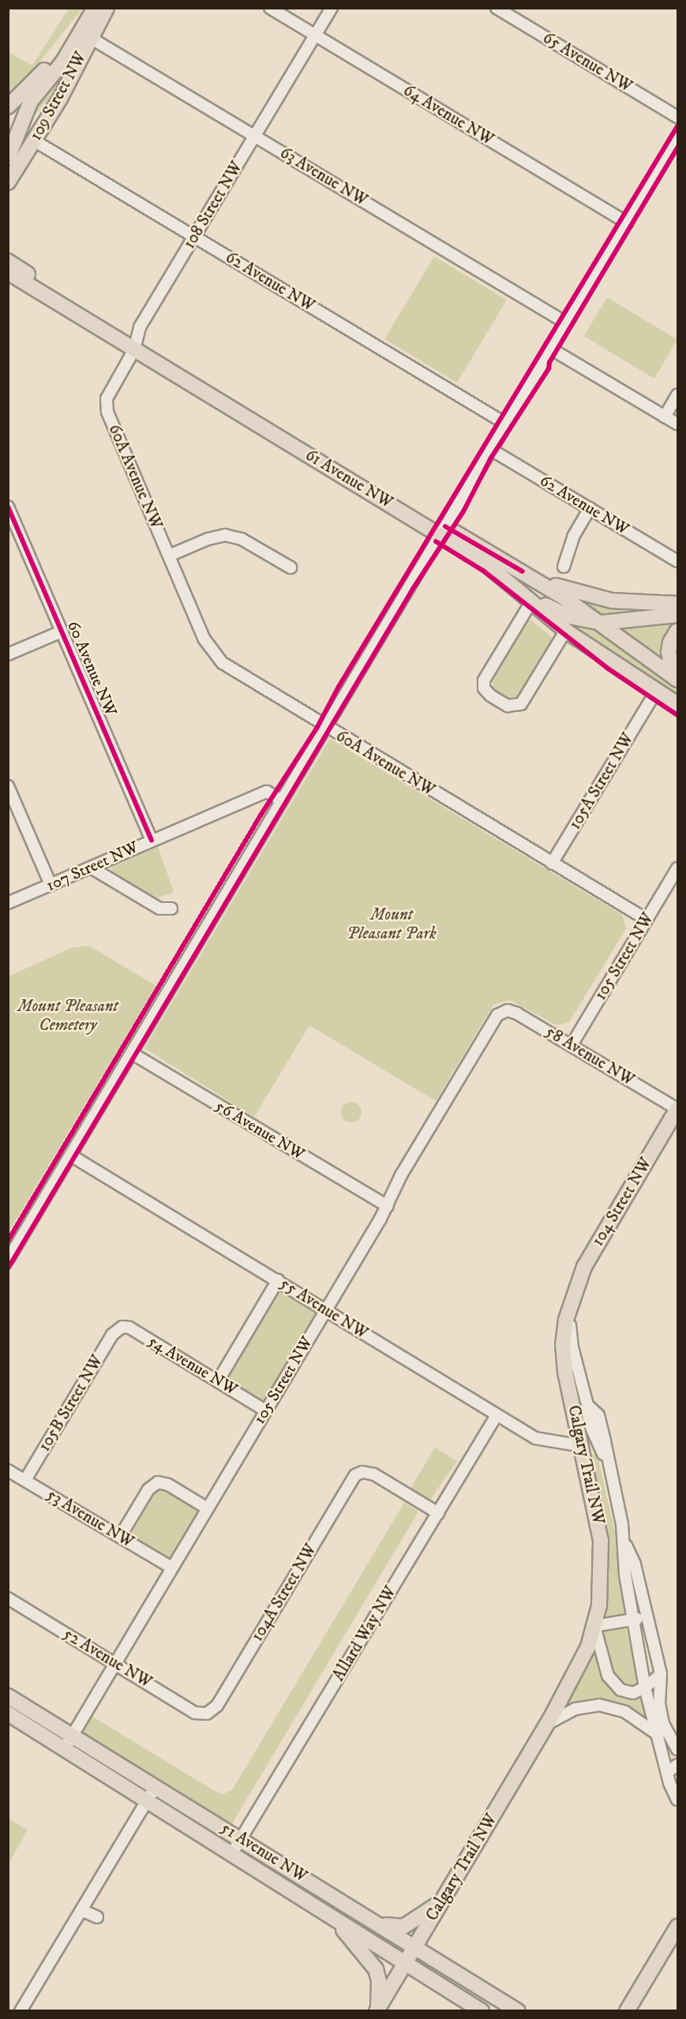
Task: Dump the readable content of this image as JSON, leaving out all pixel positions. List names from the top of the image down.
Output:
{
  "streets": {
    "main road": [
      "109 Street NW",
      "61 Avenue NW",
      "104 Street NW",
      "Calgary Trail NW",
      "51 Avenue NW"
    ],
    "street": [
      "65 Avenue NW",
      "64 Avenue NW",
      "63 Avenue NW",
      "108 Street NW",
      "62 Avenue NW",
      "60A Avenue NW",
      "60 Avenue NW",
      "105A Street NW",
      "107 Street NW",
      "105 Street NW",
      "58 Avenue NW",
      "56 Avenue NW",
      "55 Avenue NW",
      "54 Avenue NW",
      "105B Street NW",
      "53 Avenue NW",
      "104A Street NW",
      "Allard Way NW",
      "52 Avenue NW"
    ]
  },
  "crossings": [
    ["109 Street NW", "63 Avenue NW"],
    ["109 Street NW", "62 Avenue NW"],
    ["64 Avenue NW", "108 Street NW"],
    ["63 Avenue NW", "108 Street NW"],
    ["108 Street NW", "62 Avenue NW"],
    ["108 Street NW", "60A Avenue NW"],
    ["108 Street NW", "61 Avenue NW"],
    ["60A Avenue NW", "105A Street NW"],
    ["60A Avenue NW", "105 Street NW"],
    ["60 Avenue NW", "107 Street NW"],
    ["105 Street NW", "58 Avenue NW"],
    ["105 Street NW", "56 Avenue NW"],
    ["105 Street NW", "55 Avenue NW"],
    ["105 Street NW", "54 Avenue NW"],
    ["105 Street NW", "53 Avenue NW"],
    ["105 Street NW", "52 Avenue NW"],
    ["105 Street NW", "51 Avenue NW"],
    ["58 Avenue NW", "104 Street NW"],
    ["104 Street NW", "Calgary Trail NW"],
    ["55 Avenue NW", "Calgary Trail NW"],
    ["55 Avenue NW", "Allard Way NW"],
    ["54 Avenue NW", "105B Street NW"],
    ["105B Street NW", "53 Avenue NW"],
    ["Calgary Trail NW", "51 Avenue NW"],
    ["104A Street NW", "Allard Way NW"],
    ["104A Street NW", "52 Avenue NW"],
    ["Allard Way NW", "51 Avenue NW"]
  ],
  "parks": ["Mount Pleasant Park", "Mount Pleasant Cemetery"]
}
